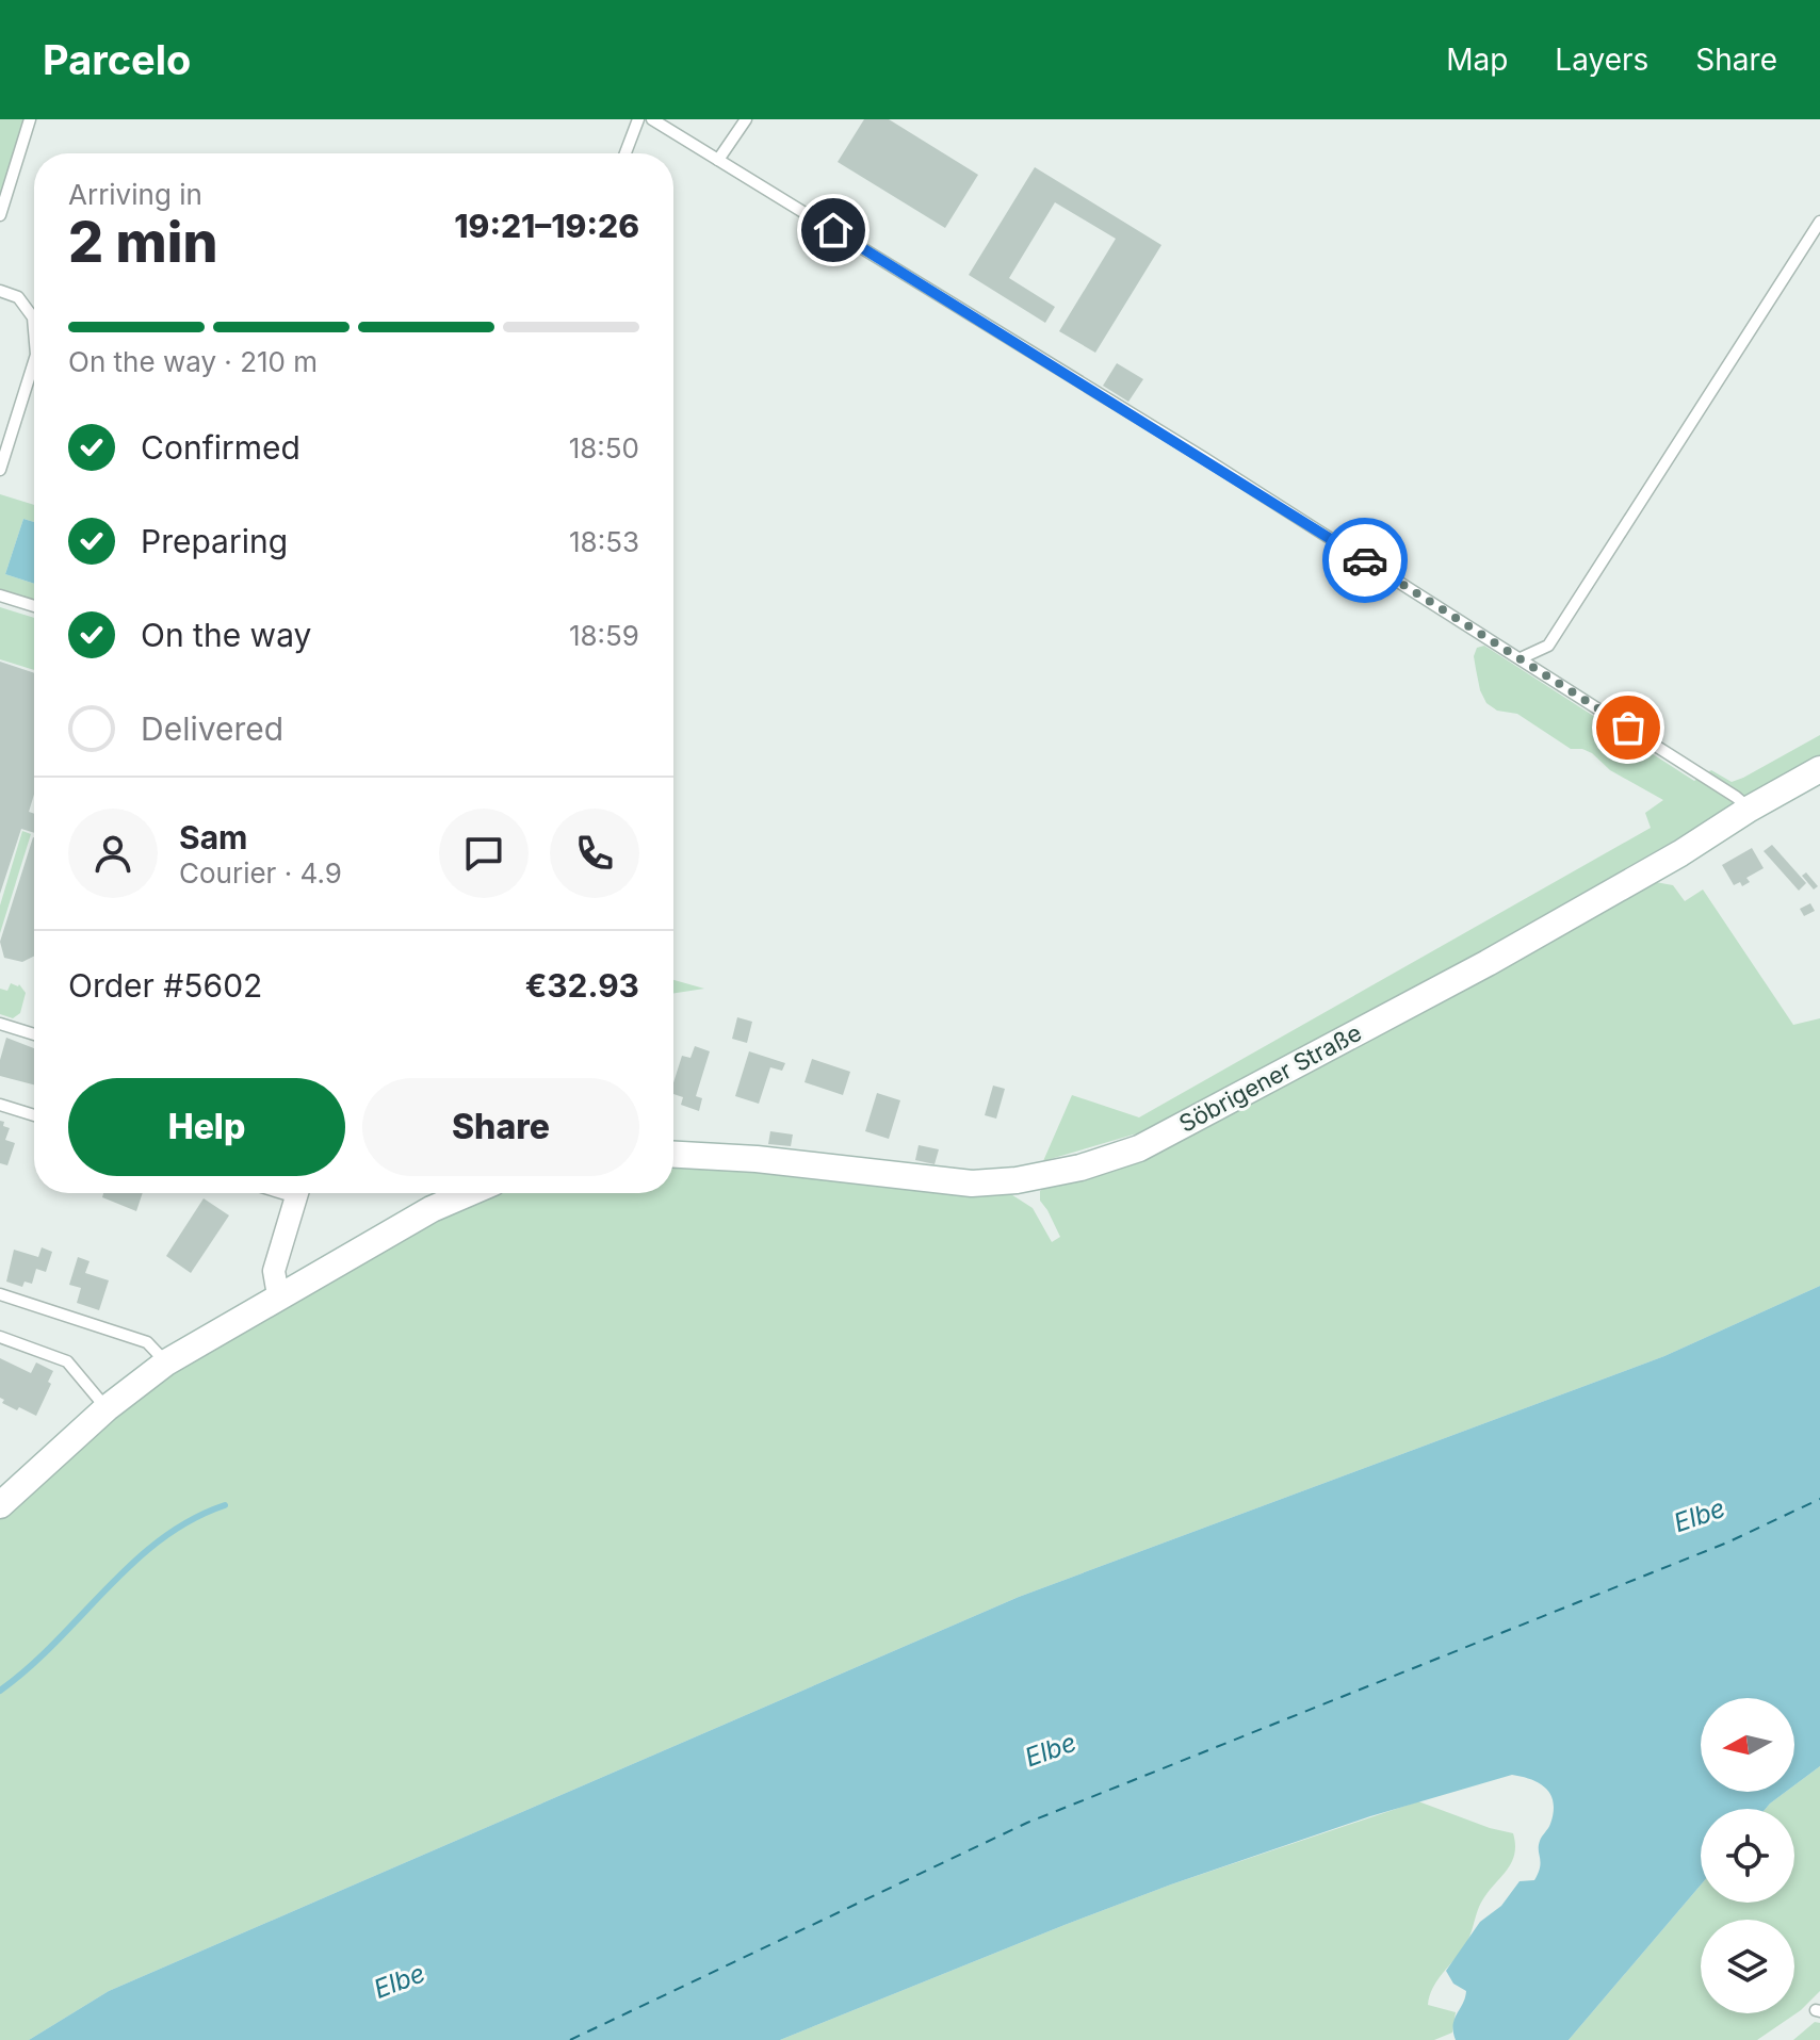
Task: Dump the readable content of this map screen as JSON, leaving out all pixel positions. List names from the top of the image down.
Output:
{
  "streets": {
    "street": ["Söbrigener Straße"]
  },
  "water": ["Elbe"],
  "north": "left",
  "page": {
    "header": "Parcelo",
    "nav": ["Map", "Layers", "Share"],
    "heading": ["2 min", "Arriving in", "19:21–19:26"],
    "panel": [
      "Sam",
      "Courier · 4.9",
      "Order #5602",
      "€32.93"
    ],
    "bar": "On the way · 210 m",
    "list": [
      ["Confirmed", "18:50"],
      ["Preparing", "18:53"],
      ["On the way", "18:59"],
      "Delivered"
    ],
    "buttons": ["Help", "Share"]
  }
}
